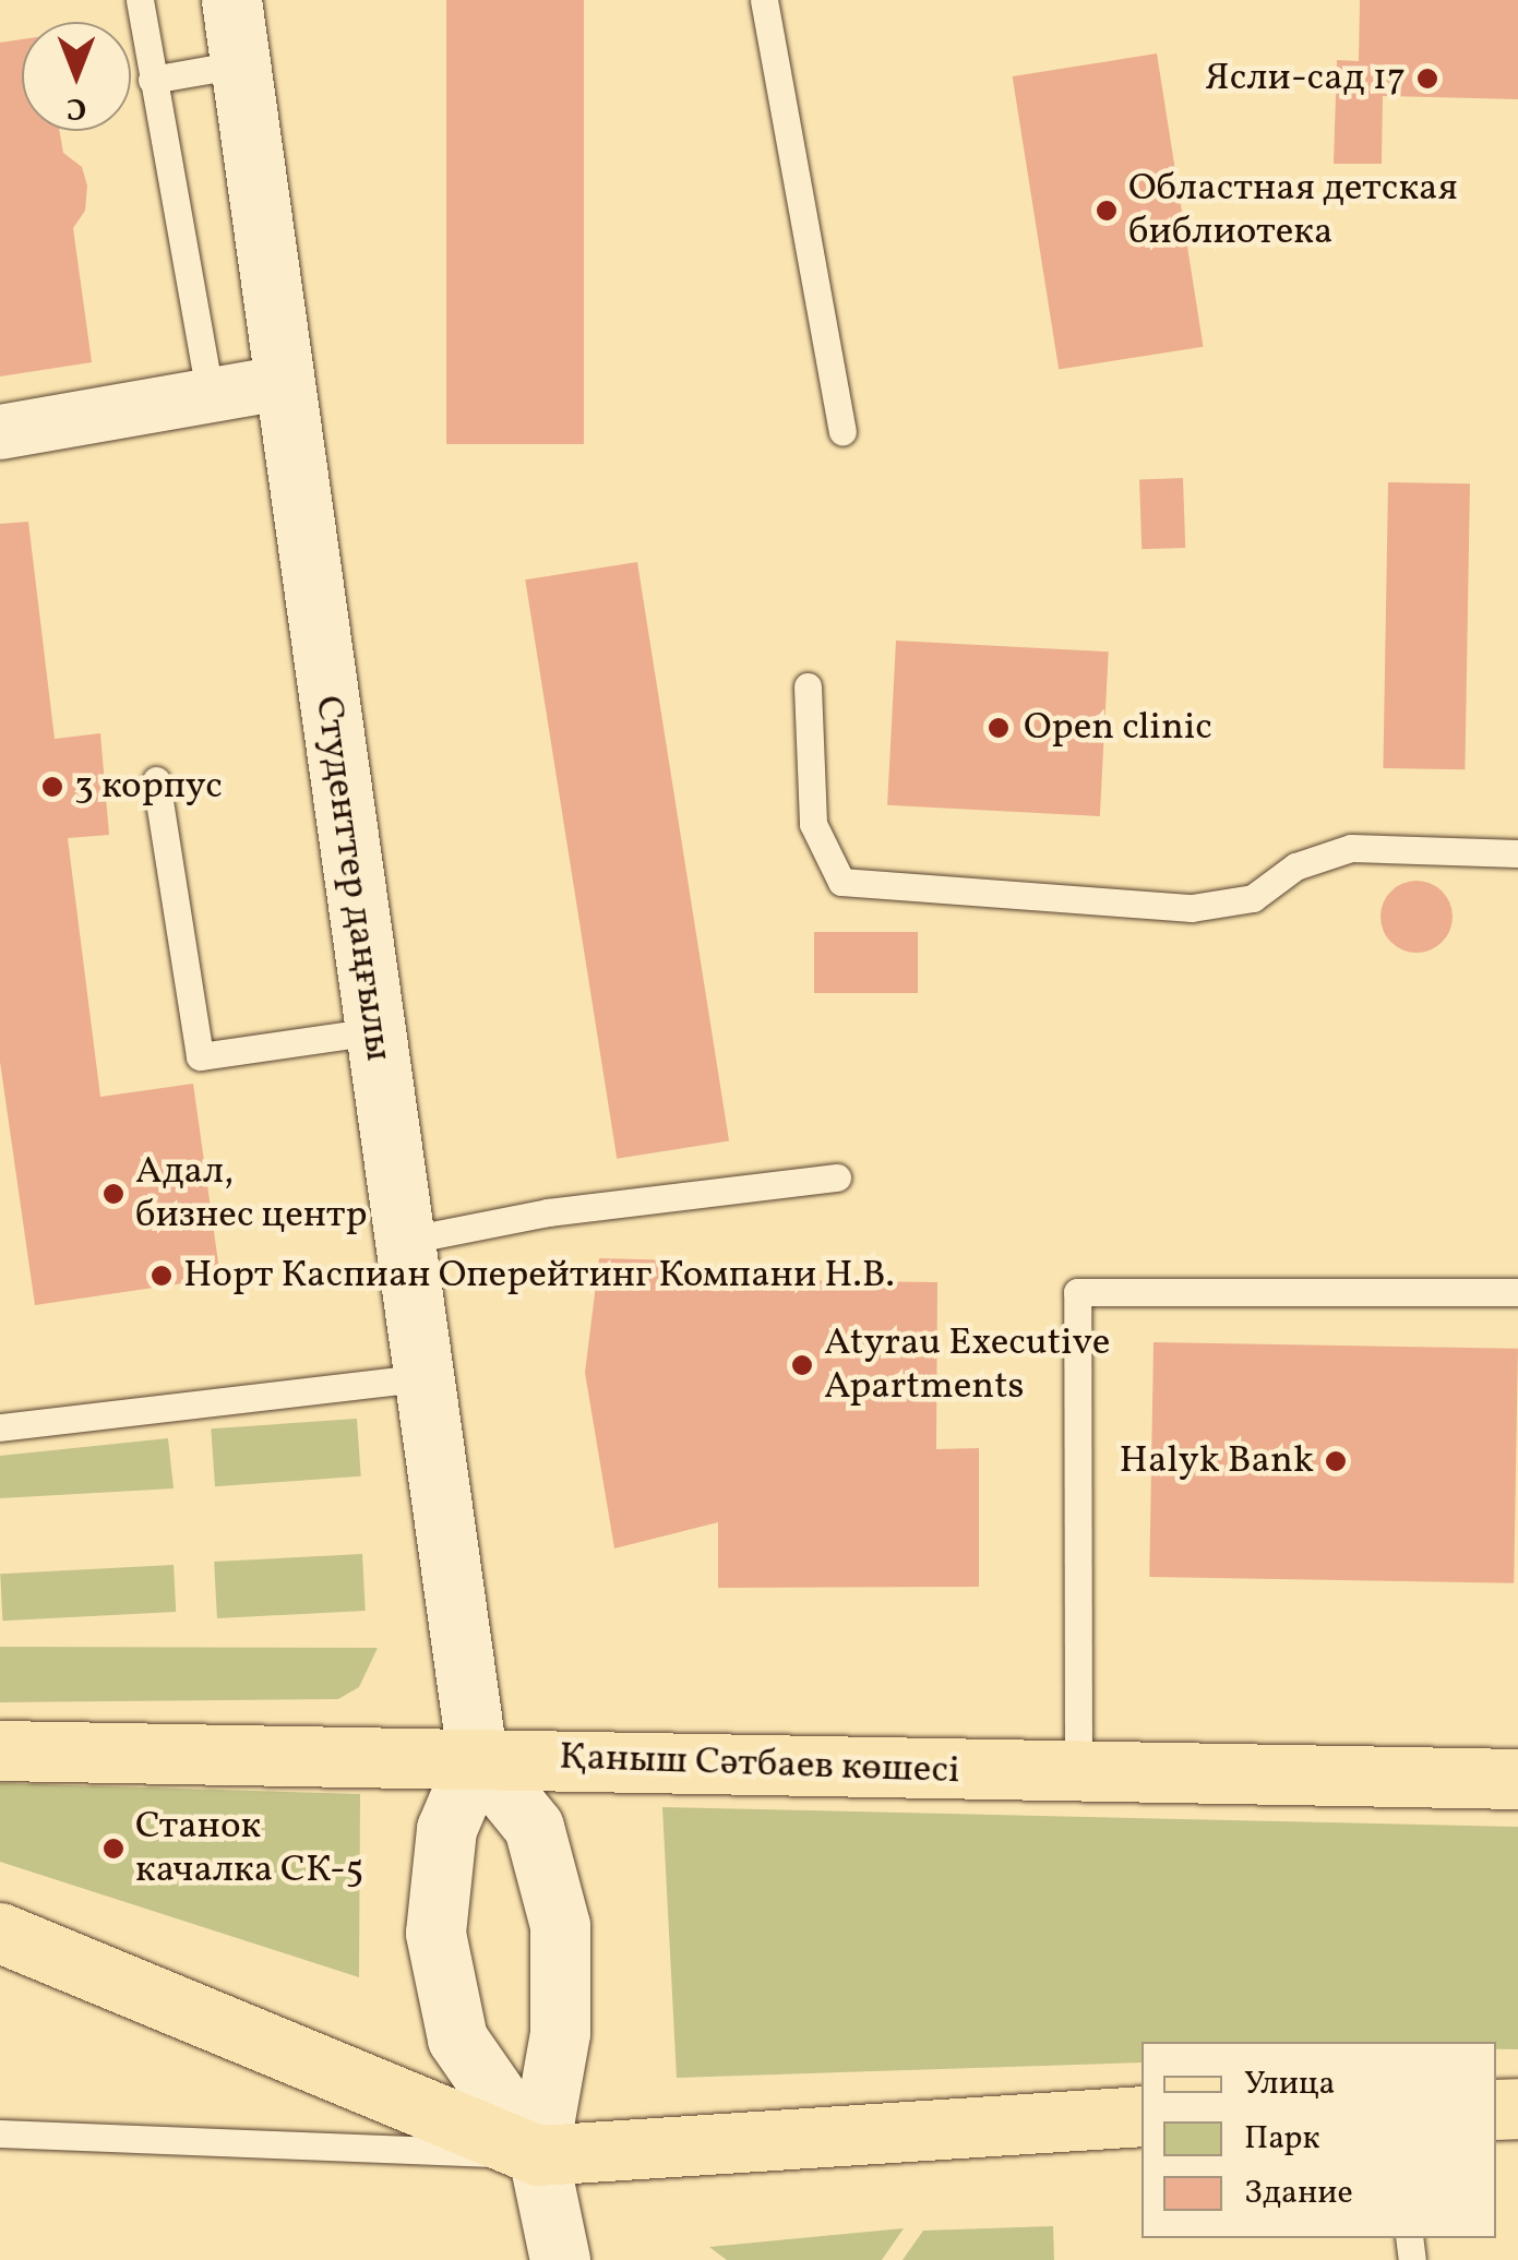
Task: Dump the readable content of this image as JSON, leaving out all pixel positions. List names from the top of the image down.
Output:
{
  "streets": {
    "main road": ["Қаныш Сәтбаев көшесі"],
    "street": ["Студенттер даңғылы"]
  },
  "crossings": [
    ["Студенттер даңғылы", "Қаныш Сәтбаев көшесі"]
  ],
  "places": [
    "Ясли-сад 17",
    "Областная детская библиотека",
    "Open clinic",
    "3 корпус",
    "Адал, бизнес центр",
    "Норт Каспиан Оперейтинг Компани Н.В.",
    "Atyrau Executive Apartments",
    "Halyk Bank",
    "Станок качалка СК-5"
  ],
  "legend": ["Улица", "Парк", "Здание"],
  "north": "bottom"
}
